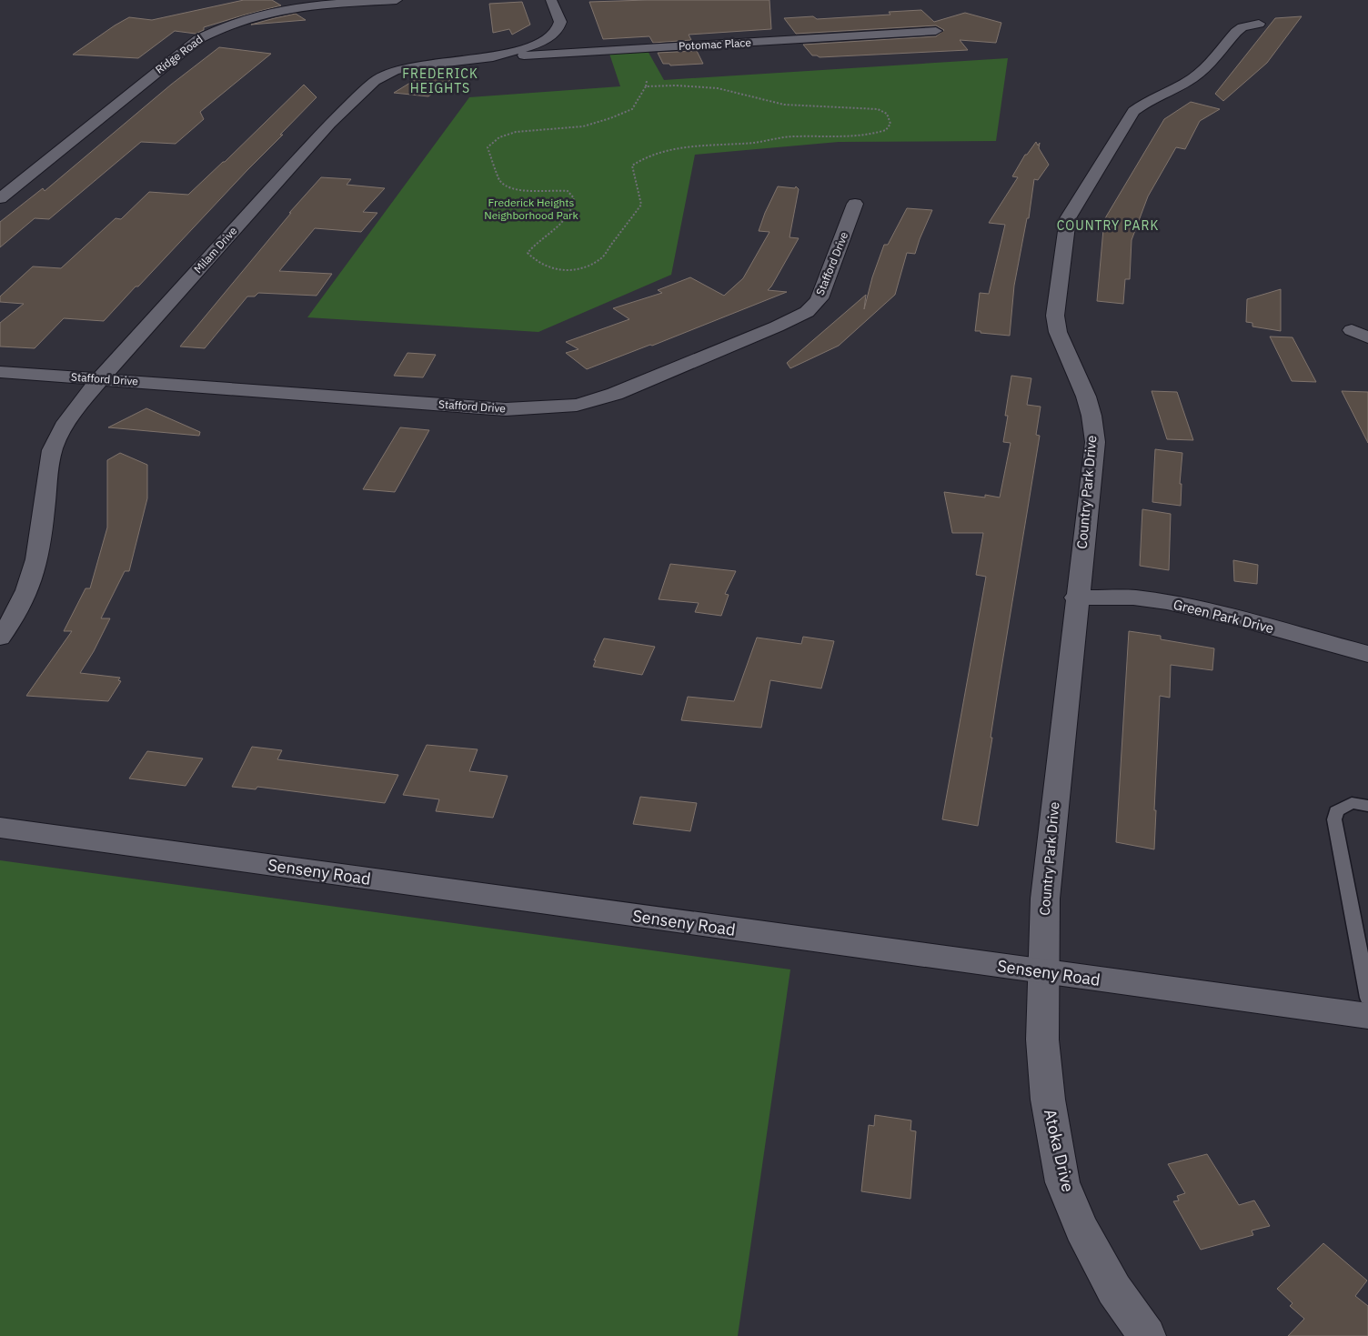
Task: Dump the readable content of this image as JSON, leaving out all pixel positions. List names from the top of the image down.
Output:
{
  "streets": {
    "street": [
      "Potomac Place",
      "Ridge Road",
      "Milam Drive",
      "Stafford Drive",
      "Country Park Drive",
      "Green Park Drive",
      "Senseny Road",
      "Atoka Drive"
    ]
  },
  "crossings": [
    ["Potomac Place", "Milam Drive"],
    ["Milam Drive", "Stafford Drive"],
    ["Country Park Drive", "Green Park Drive"],
    ["Country Park Drive", "Senseny Road"],
    ["Country Park Drive", "Atoka Drive"],
    ["Senseny Road", "Atoka Drive"]
  ],
  "districts": ["FREDERICK HEIGHTS", "COUNTRY PARK"],
  "parks": ["Frederick Heights Neighborhood Park"]
}
